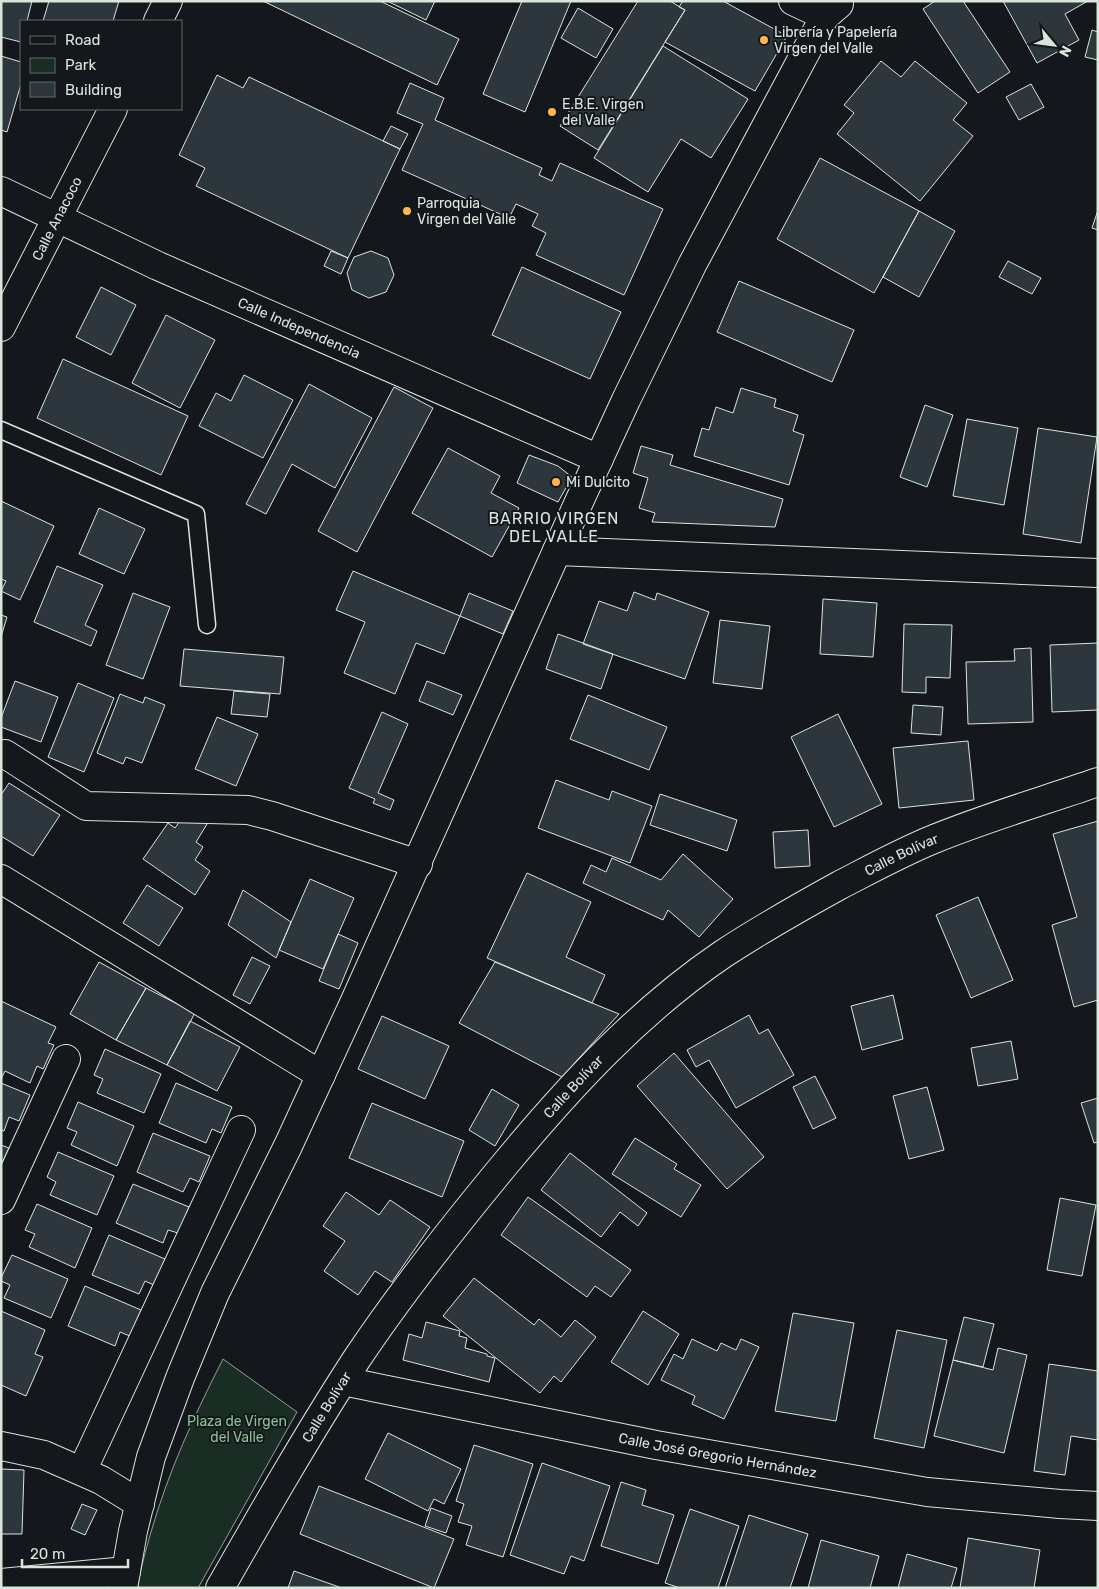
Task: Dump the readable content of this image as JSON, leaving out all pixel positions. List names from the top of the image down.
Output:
{
  "streets": {
    "street": [
      "Calle Anacoco",
      "Calle Independencia",
      "Calle Bolívar",
      "Calle José Gregorio Hernández"
    ]
  },
  "crossings": [
    ["Calle Anacoco", "Calle Independencia"],
    ["Calle Bolívar", "Calle José Gregorio Hernández"]
  ],
  "districts": ["BARRIO VIRGEN DEL VALLE"],
  "parks": ["Plaza de Virgen del Valle"],
  "places": [
    "Librería y Papelería Virgen del Valle",
    "E.B.E. Virgen del Valle",
    "Parroquia Virgen del Valle",
    "Mi Dulcito"
  ],
  "legend": ["Road", "Park", "Building"],
  "scale_bar": "20 m",
  "north": "bottom right"
}
